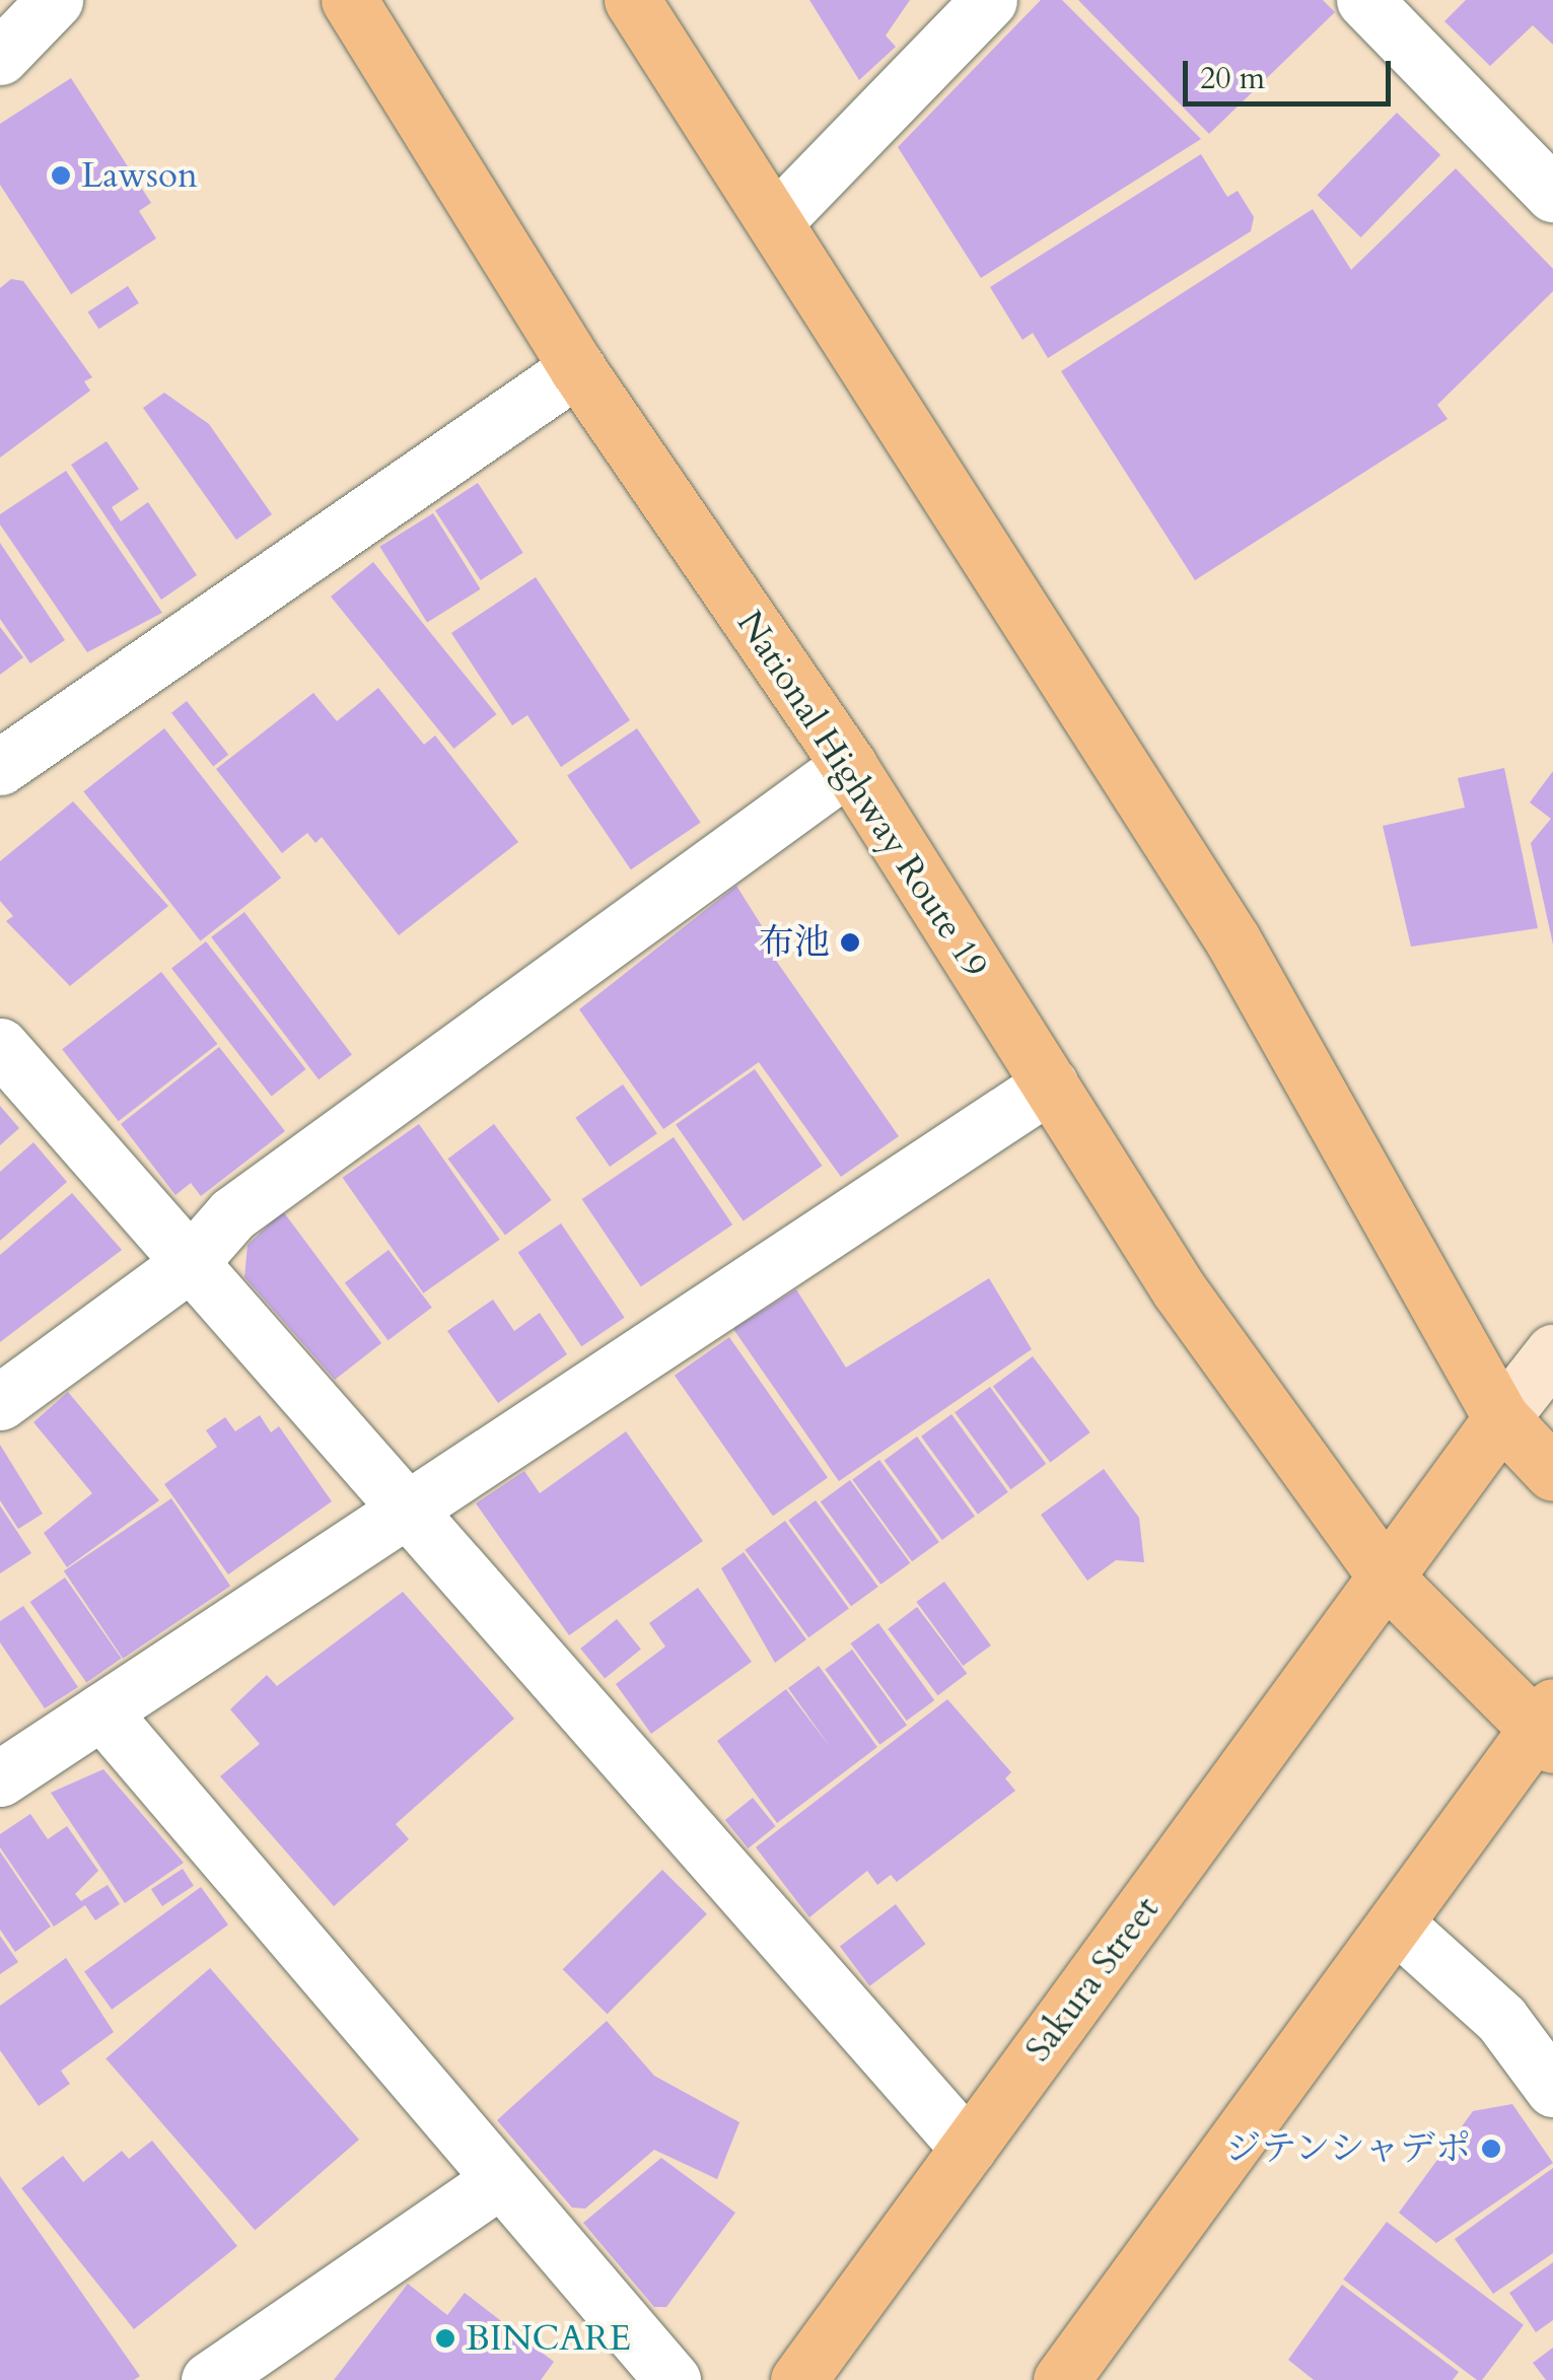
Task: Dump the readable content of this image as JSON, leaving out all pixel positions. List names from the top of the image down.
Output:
{
  "streets": {
    "highway": ["National Highway Route 19", "Sakura Street"]
  },
  "crossings": [
    ["National Highway Route 19", "Sakura Street"]
  ],
  "places": [
    "Lawson",
    "布池",
    "ジテンシャデポ",
    "BINCARE"
  ],
  "scale_bar": "20 m"
}
